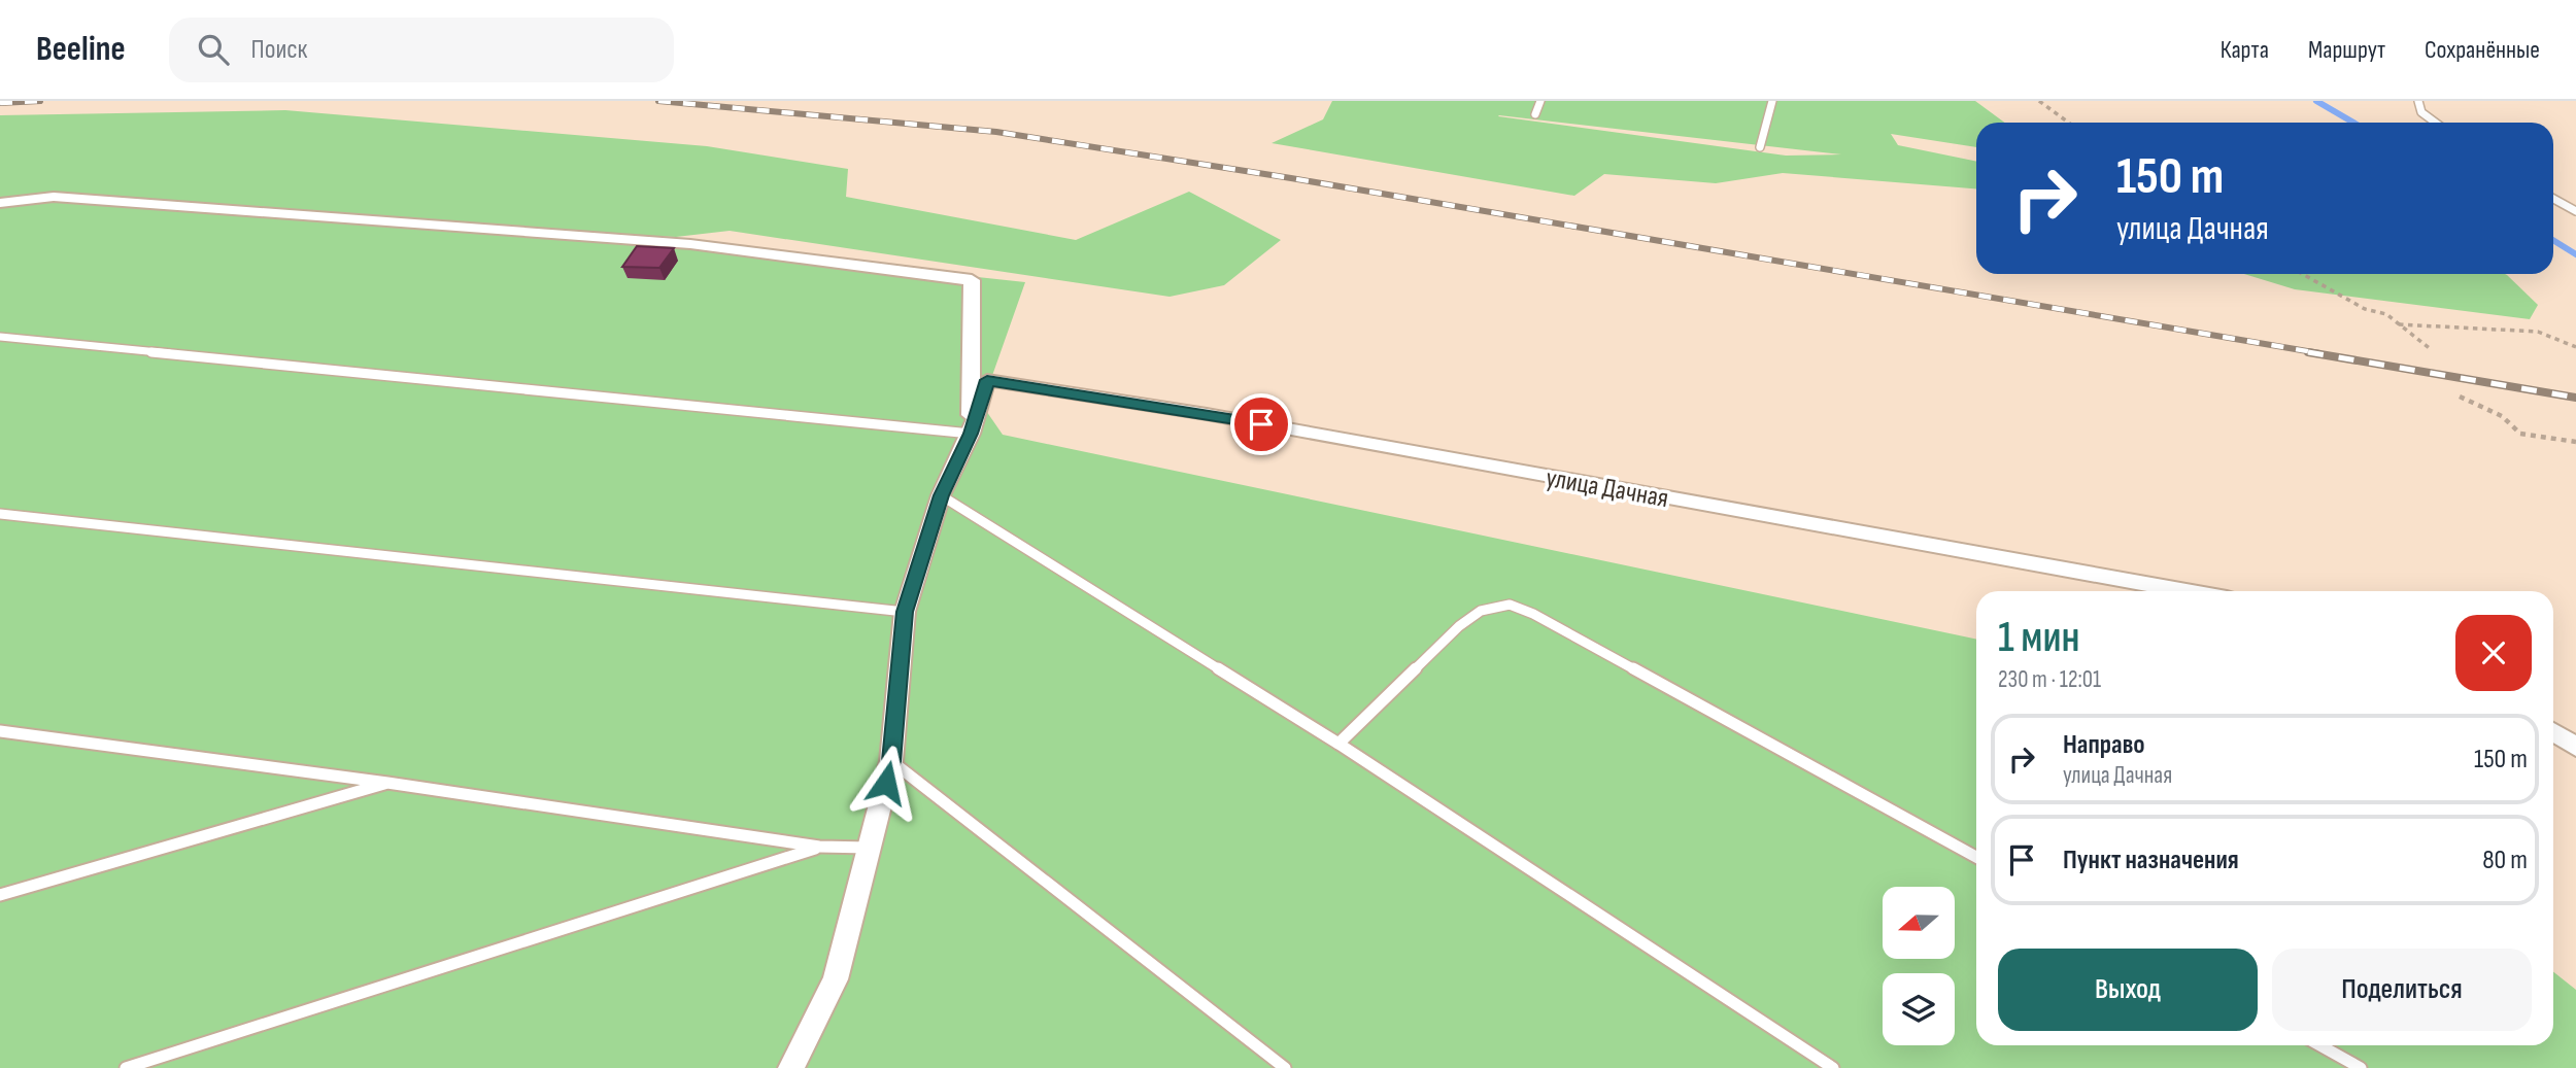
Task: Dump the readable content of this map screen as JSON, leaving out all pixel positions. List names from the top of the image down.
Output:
{
  "streets": {
    "street": ["улица Дачная"]
  },
  "north": "left",
  "page": {
    "header": "Beeline",
    "search": "Поиск",
    "nav": ["Карта", "Маршрут", "Сохранённые"],
    "turn": ["150 m", "улица Дачная"],
    "heading": ["1 мин", "230 m · 12:01"],
    "list": [
      {
        "name": "Направо",
        "note": "улица Дачная",
        "value": "150 m"
      },
      {
        "name": "Пункт назначения",
        "value": "80 m"
      }
    ],
    "buttons": ["Выход", "Поделиться"]
  }
}
